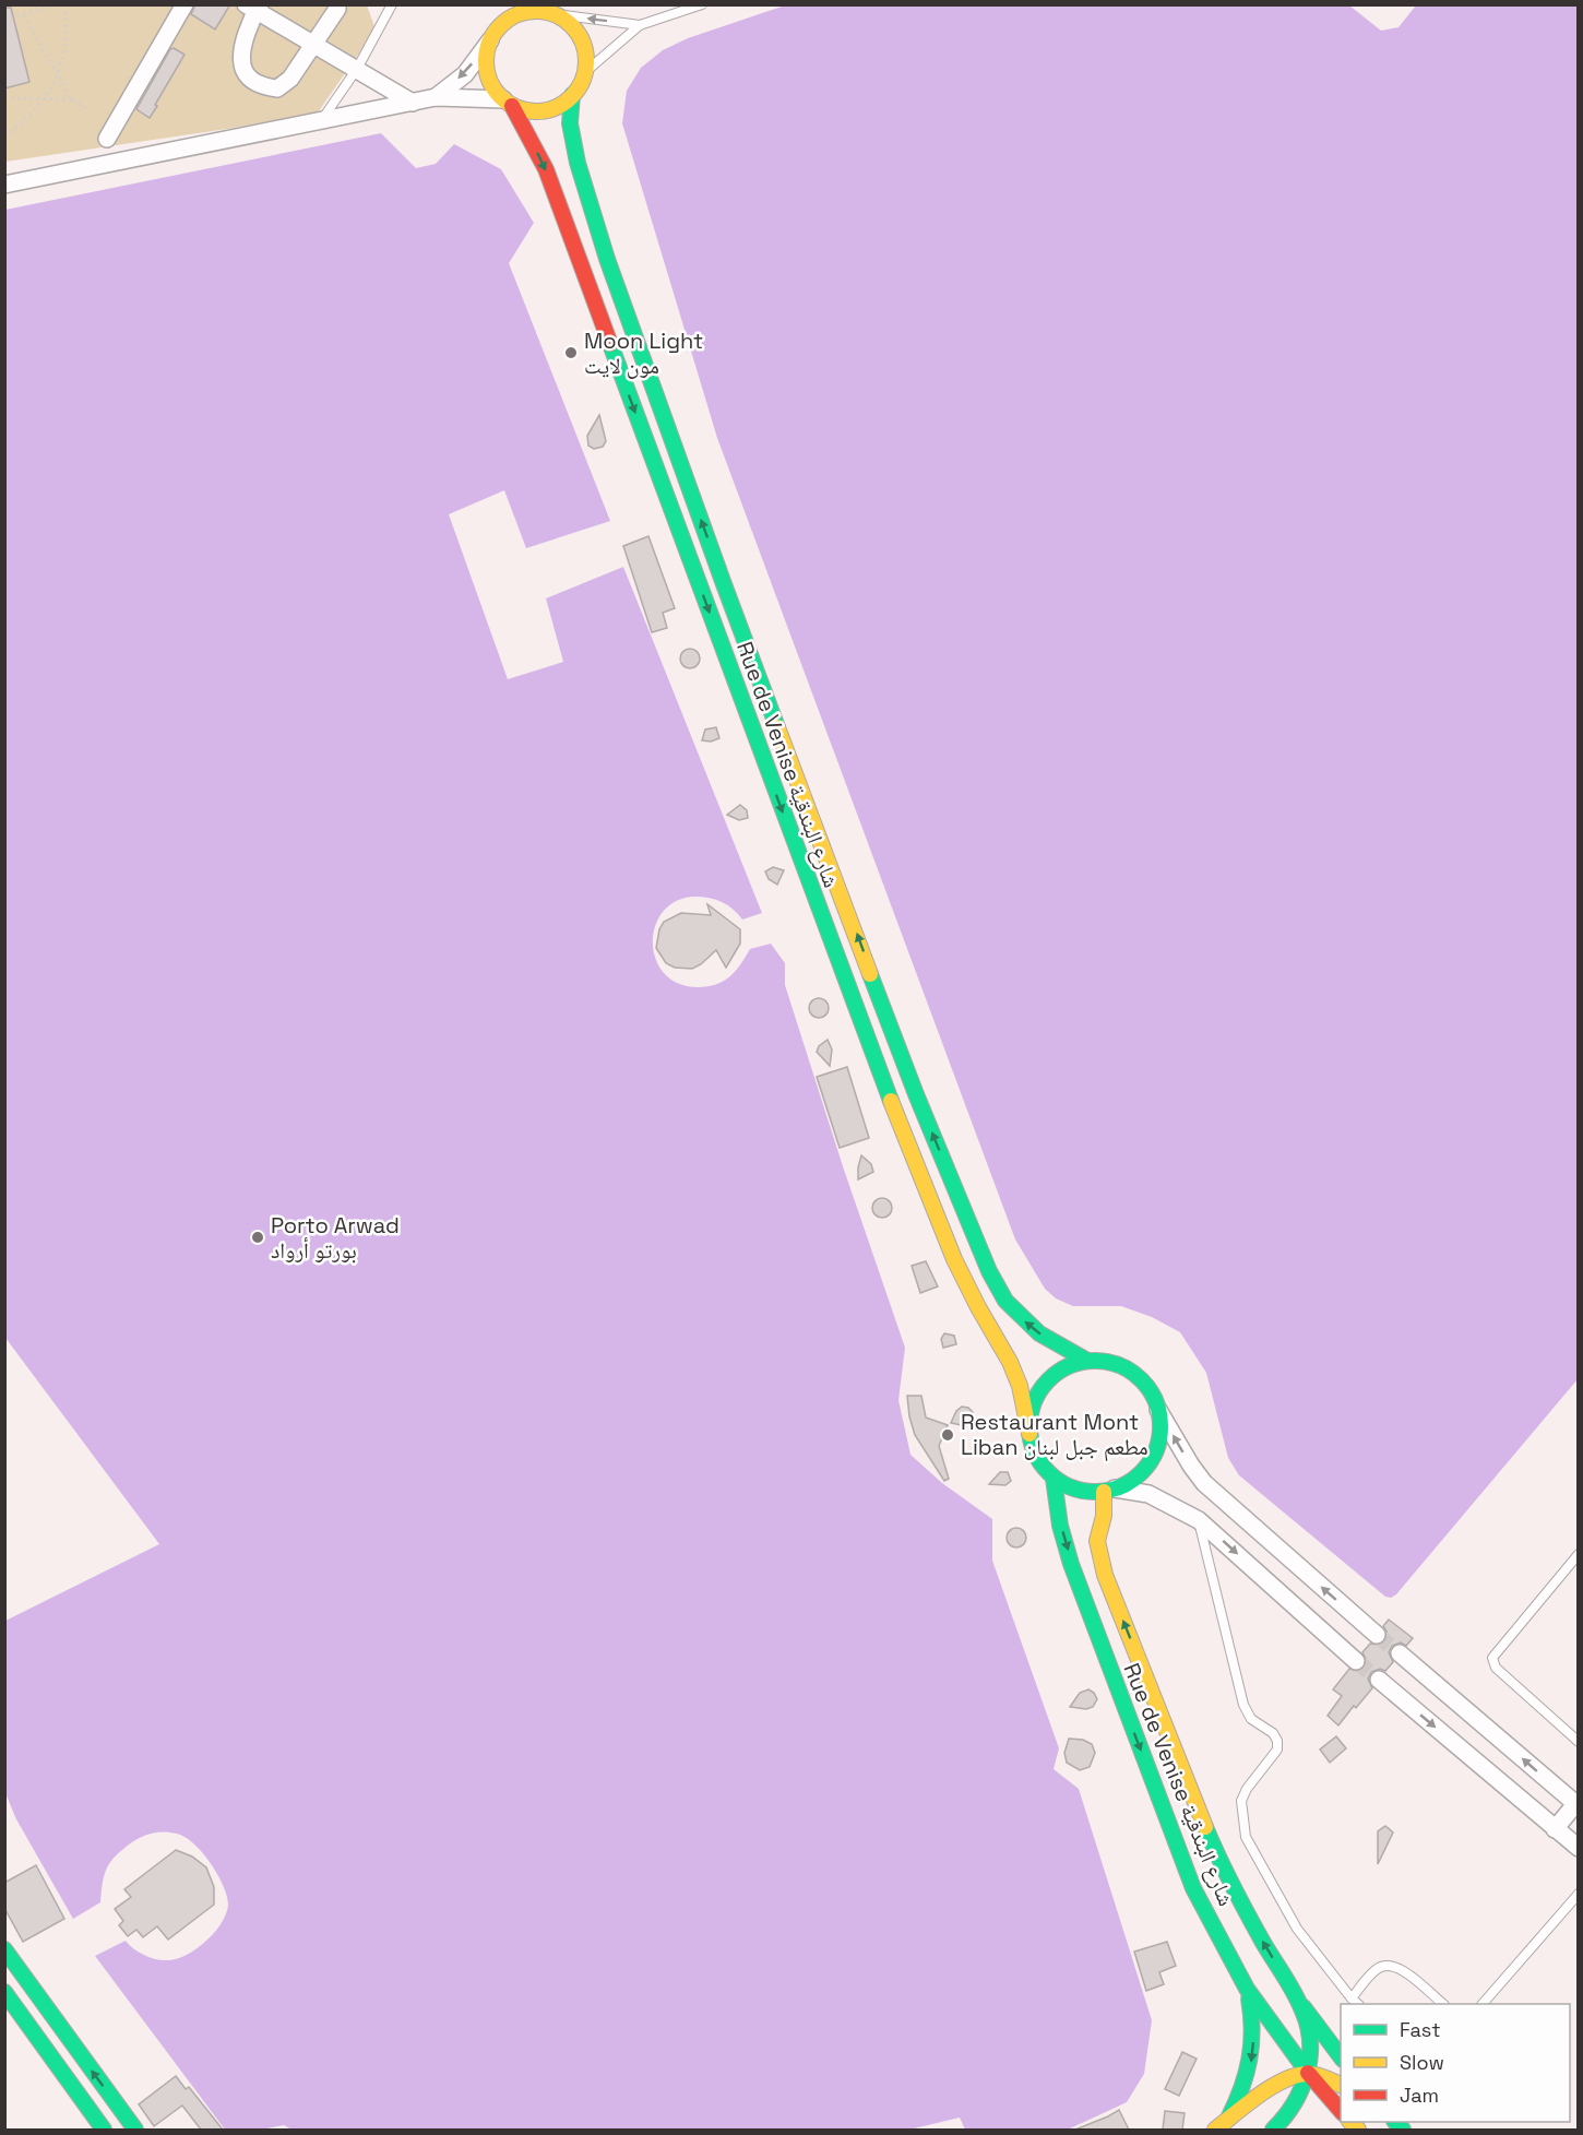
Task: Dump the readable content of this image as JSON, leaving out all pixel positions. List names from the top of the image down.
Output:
{
  "streets": {
    "main road": ["Rue de Venise شارع البندقية"]
  },
  "places": ["Moon Light مون لايت", "Porto Arwad بورتو أرواد", "Restaurant Mont Liban مطعم جبل لبنان"],
  "legend": ["Fast", "Slow", "Jam"]
}
